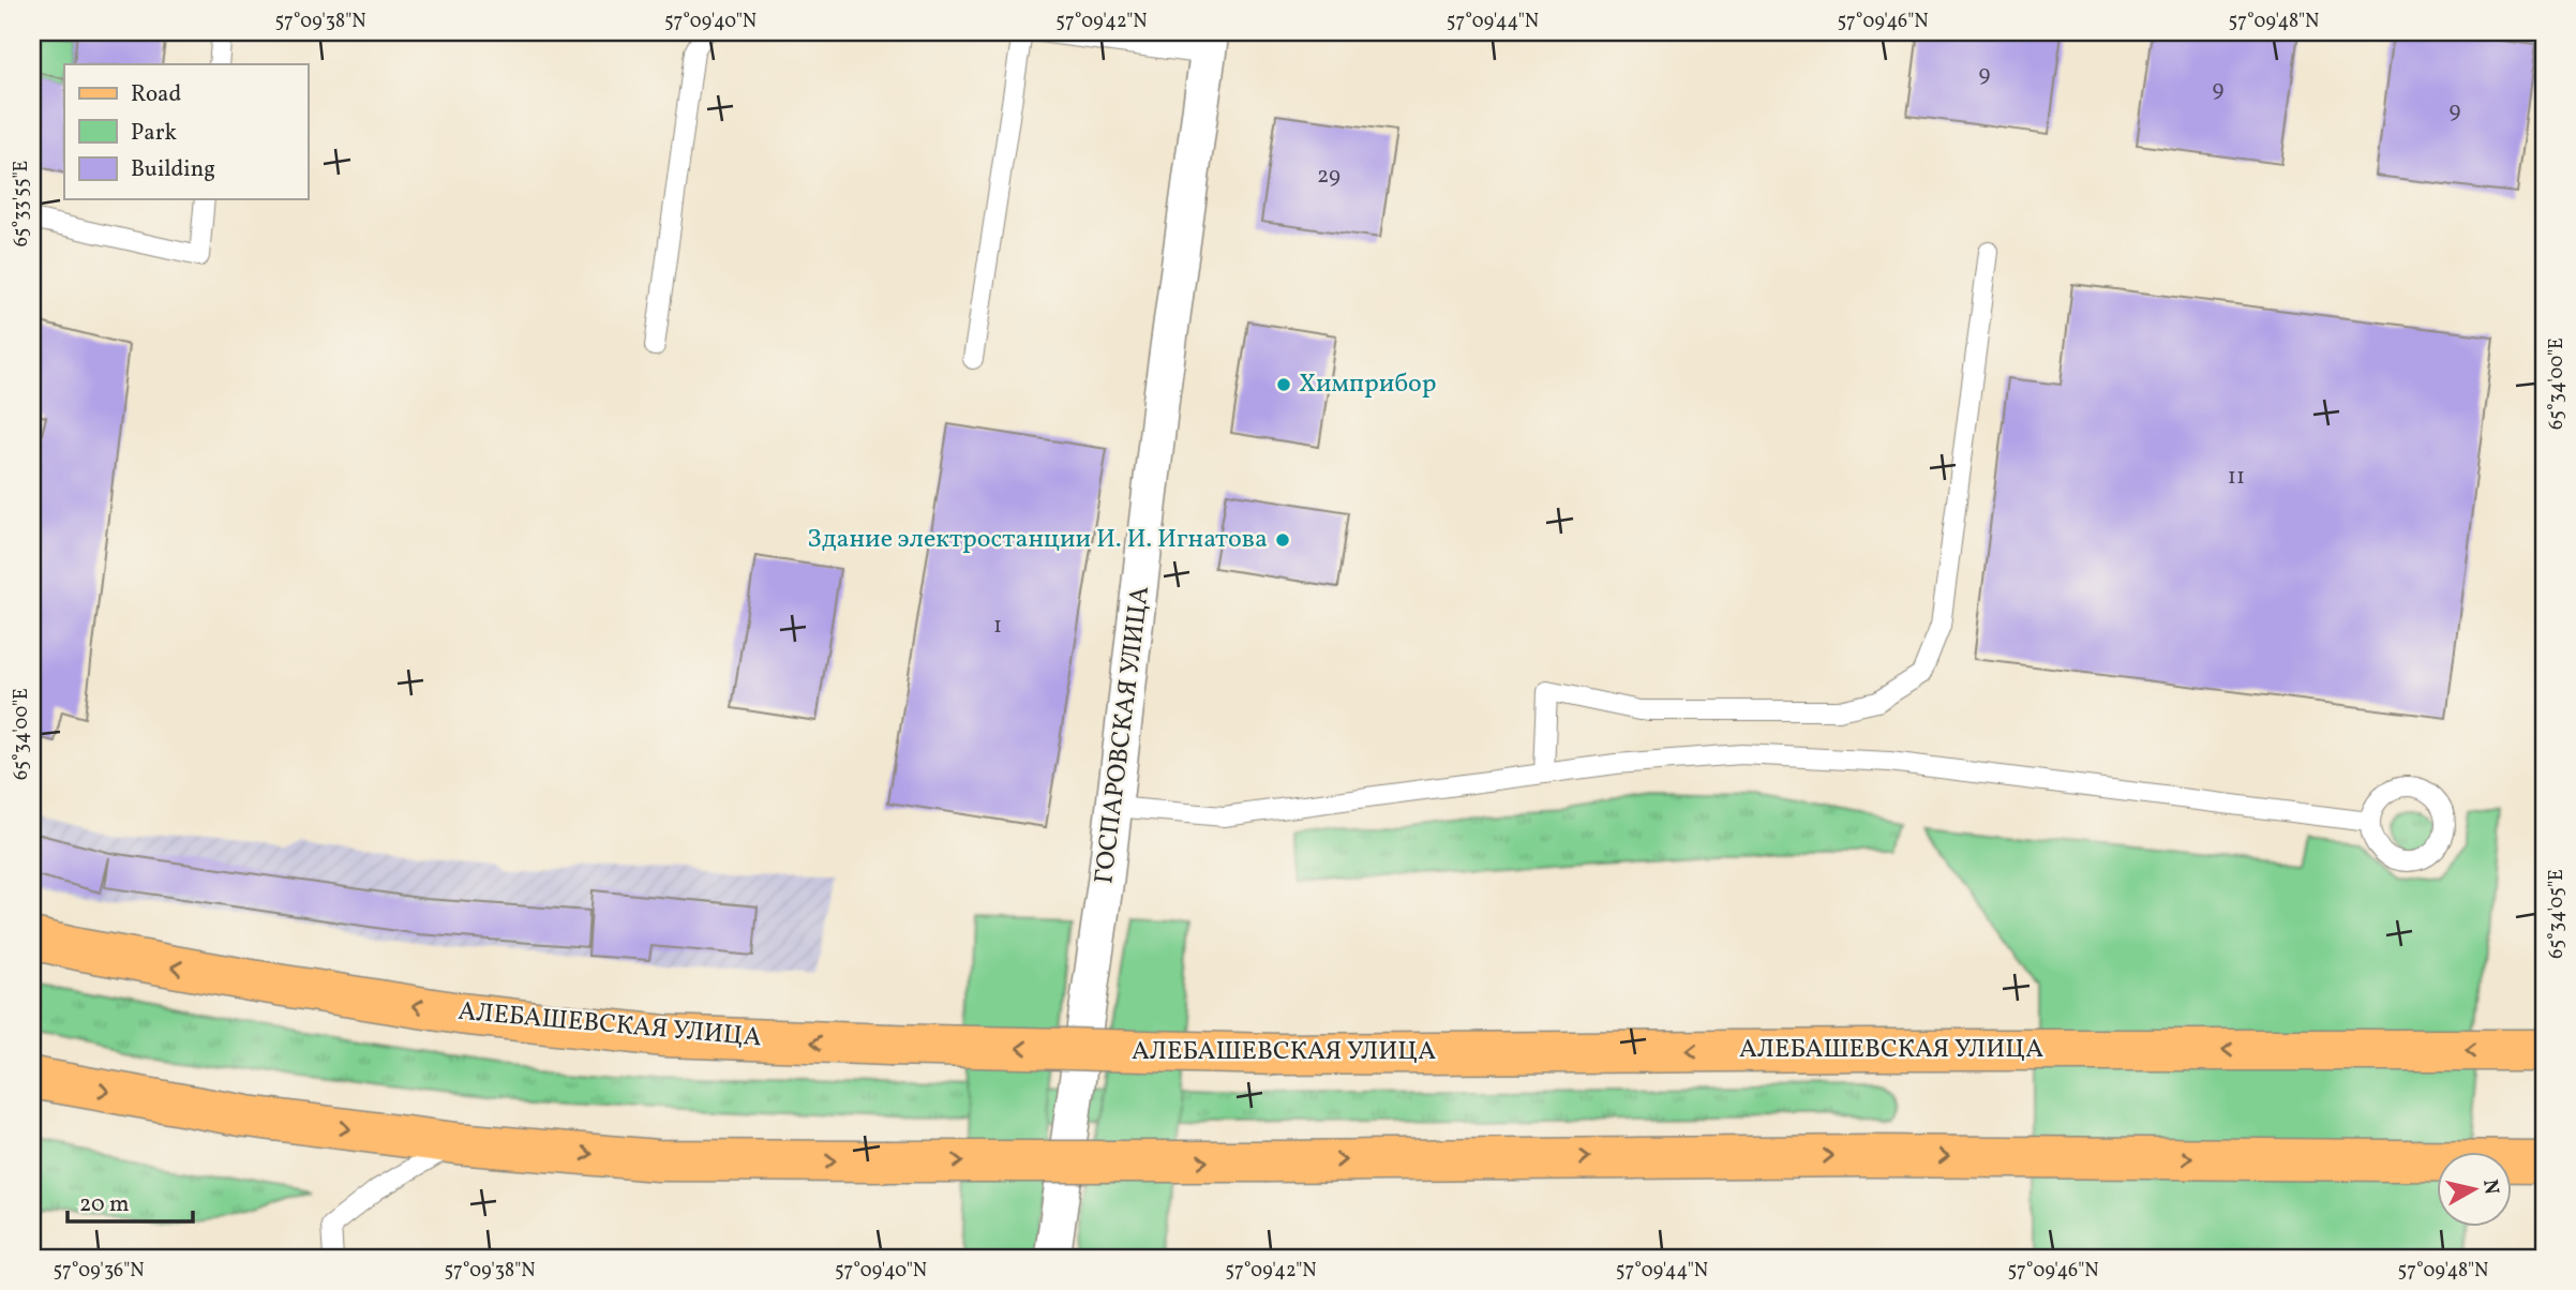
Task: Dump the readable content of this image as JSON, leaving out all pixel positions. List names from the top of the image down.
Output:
{
  "streets": {
    "main road": ["АЛЕБАШЕВСКАЯ УЛИЦА"],
    "street": ["ГОСПАРОВСКАЯ УЛИЦА"]
  },
  "places": ["Химприбор", "Здание электростанции И. И. Игнатова"],
  "house_numbers": [
    "9",
    "9",
    "9",
    "29",
    "11",
    "1"
  ],
  "legend": ["Road", "Park", "Building"],
  "scale_bar": "20 m",
  "north": "right",
  "coordinates": [
    "57°09'38\"N",
    "57°09'40\"N",
    "57°09'42\"N",
    "57°09'44\"N",
    "57°09'46\"N",
    "57°09'48\"N",
    "65°33'55\"E",
    "65°34'00\"E",
    "65°34'05\"E",
    "57°09'36\"N"
  ]
}
